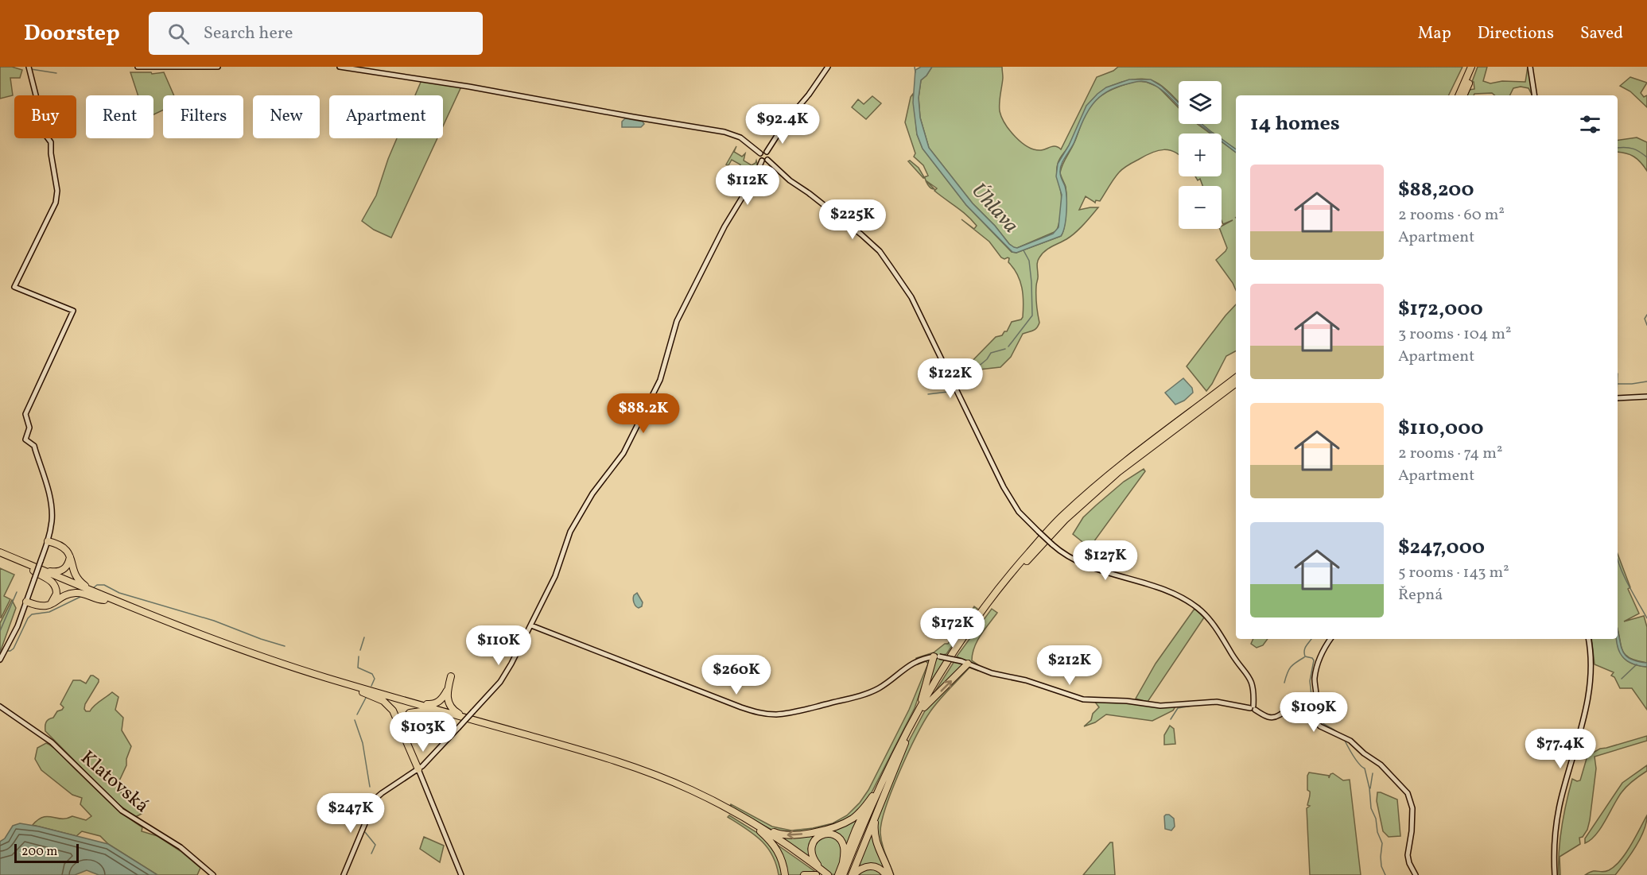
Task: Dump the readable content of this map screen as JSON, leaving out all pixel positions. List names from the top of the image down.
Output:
{
  "streets": {
    "street": ["Klatovská"]
  },
  "water": ["Úhlava"],
  "scale_bar": "200 m",
  "page": {
    "header": "Doorstep",
    "search": "Search here",
    "nav": ["Map", "Directions", "Saved"],
    "map_buttons": ["+", "−"],
    "chip": [
      "Buy",
      "Rent",
      "Filters",
      "New",
      "Apartment"
    ],
    "heading": "14 homes",
    "price": [
      "$92.4K",
      "$112K",
      "$225K",
      "$122K",
      "$88.2K",
      "$127K",
      "$172K",
      "$110K",
      "$212K",
      "$260K",
      "$109K",
      "$103K",
      "$77.4K",
      "$247K"
    ],
    "list": [
      {
        "name": "$88,200",
        "note": "2 rooms · 60 m² · Apartment"
      },
      {
        "name": "$172,000",
        "note": "3 rooms · 104 m² · Apartment"
      },
      {
        "name": "$110,000",
        "note": "2 rooms · 74 m² · Apartment"
      },
      {
        "name": "$247,000",
        "note": "5 rooms · 143 m² · Řepná"
      }
    ],
    "scale": "200 m"
  }
}
